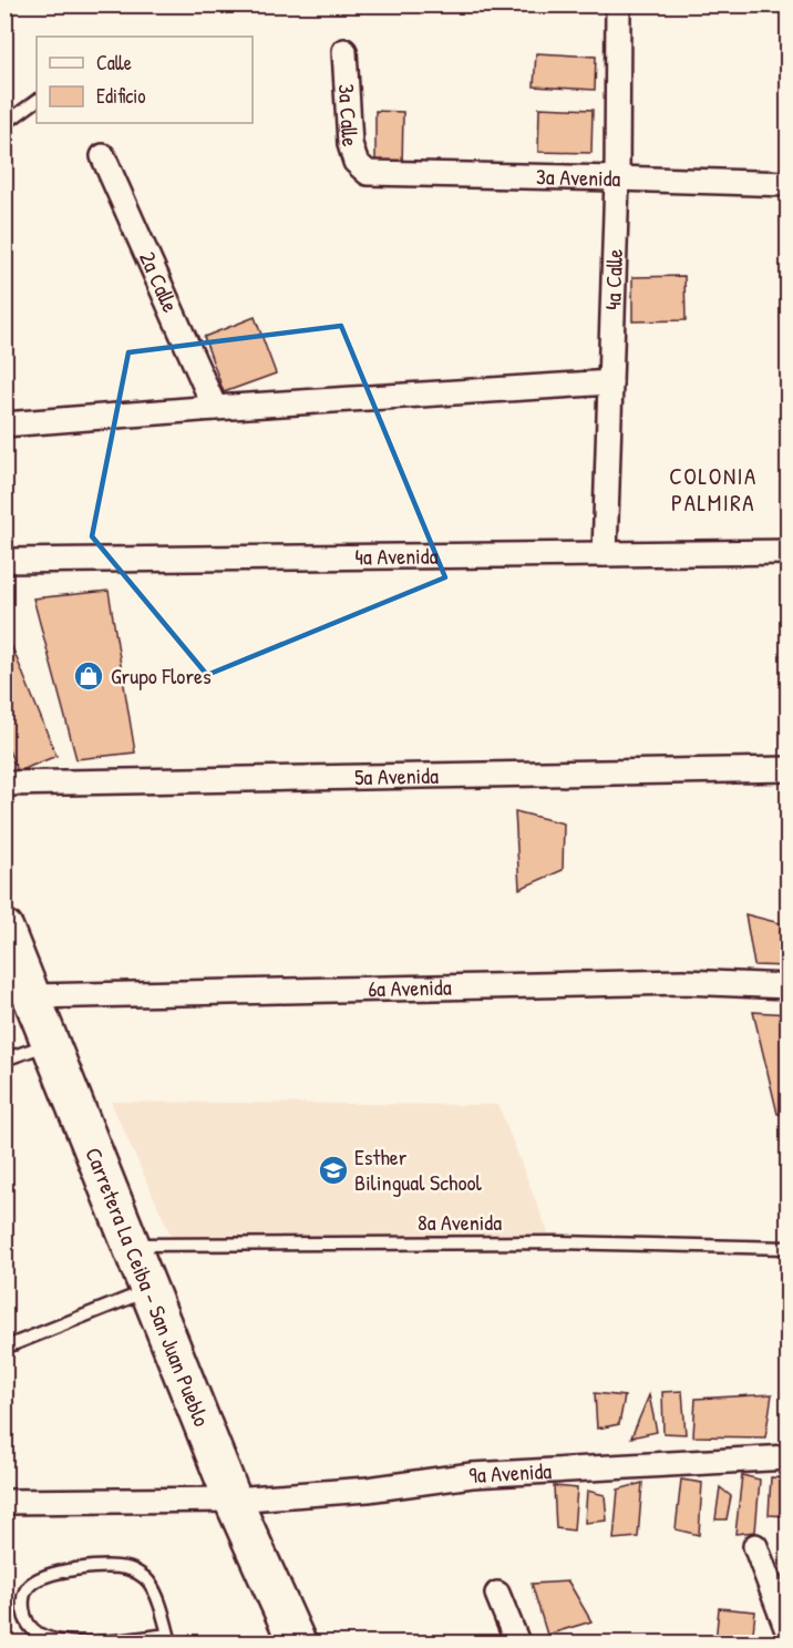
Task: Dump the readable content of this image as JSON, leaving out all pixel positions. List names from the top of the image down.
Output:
{
  "streets": {
    "main road": ["Carretera La Ceiba - San Juan Pueblo"],
    "street": [
      "3a Calle",
      "3a Avenida",
      "4a Calle",
      "2a Calle",
      "4a Avenida",
      "5a Avenida",
      "6a Avenida",
      "9a Avenida"
    ],
    "lane": ["8a Avenida"]
  },
  "crossings": [
    ["3a Calle", "3a Avenida"],
    ["3a Avenida", "4a Calle"],
    ["4a Calle", "4a Avenida"],
    ["6a Avenida", "Carretera La Ceiba - San Juan Pueblo"],
    ["8a Avenida", "Carretera La Ceiba - San Juan Pueblo"],
    ["Carretera La Ceiba - San Juan Pueblo", "9a Avenida"]
  ],
  "districts": ["COLONIA PALMIRA"],
  "places": {
    "shop": ["Grupo Flores"],
    "school or university": ["Esther Bilingual School"]
  },
  "legend": ["Calle", "Edificio"]
}
